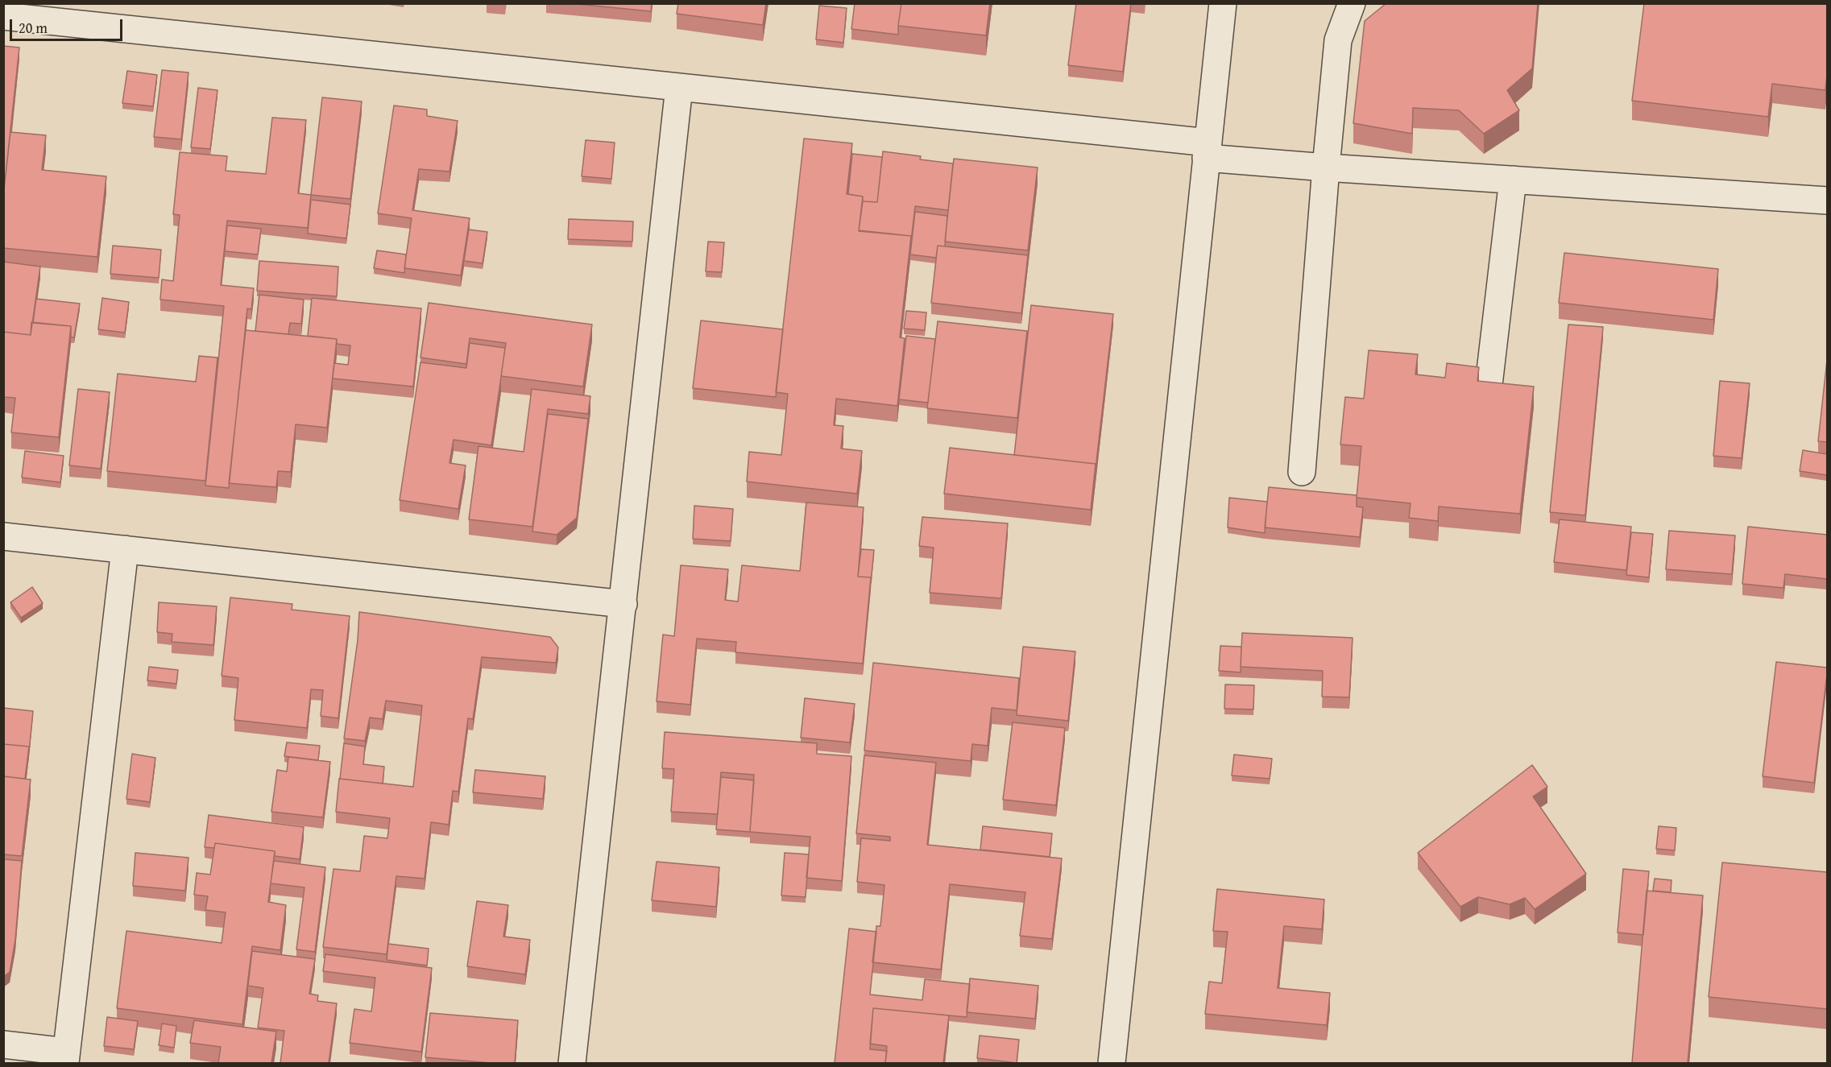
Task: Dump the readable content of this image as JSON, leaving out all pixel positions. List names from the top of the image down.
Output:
{
  "scale_bar": "20 m"
}
